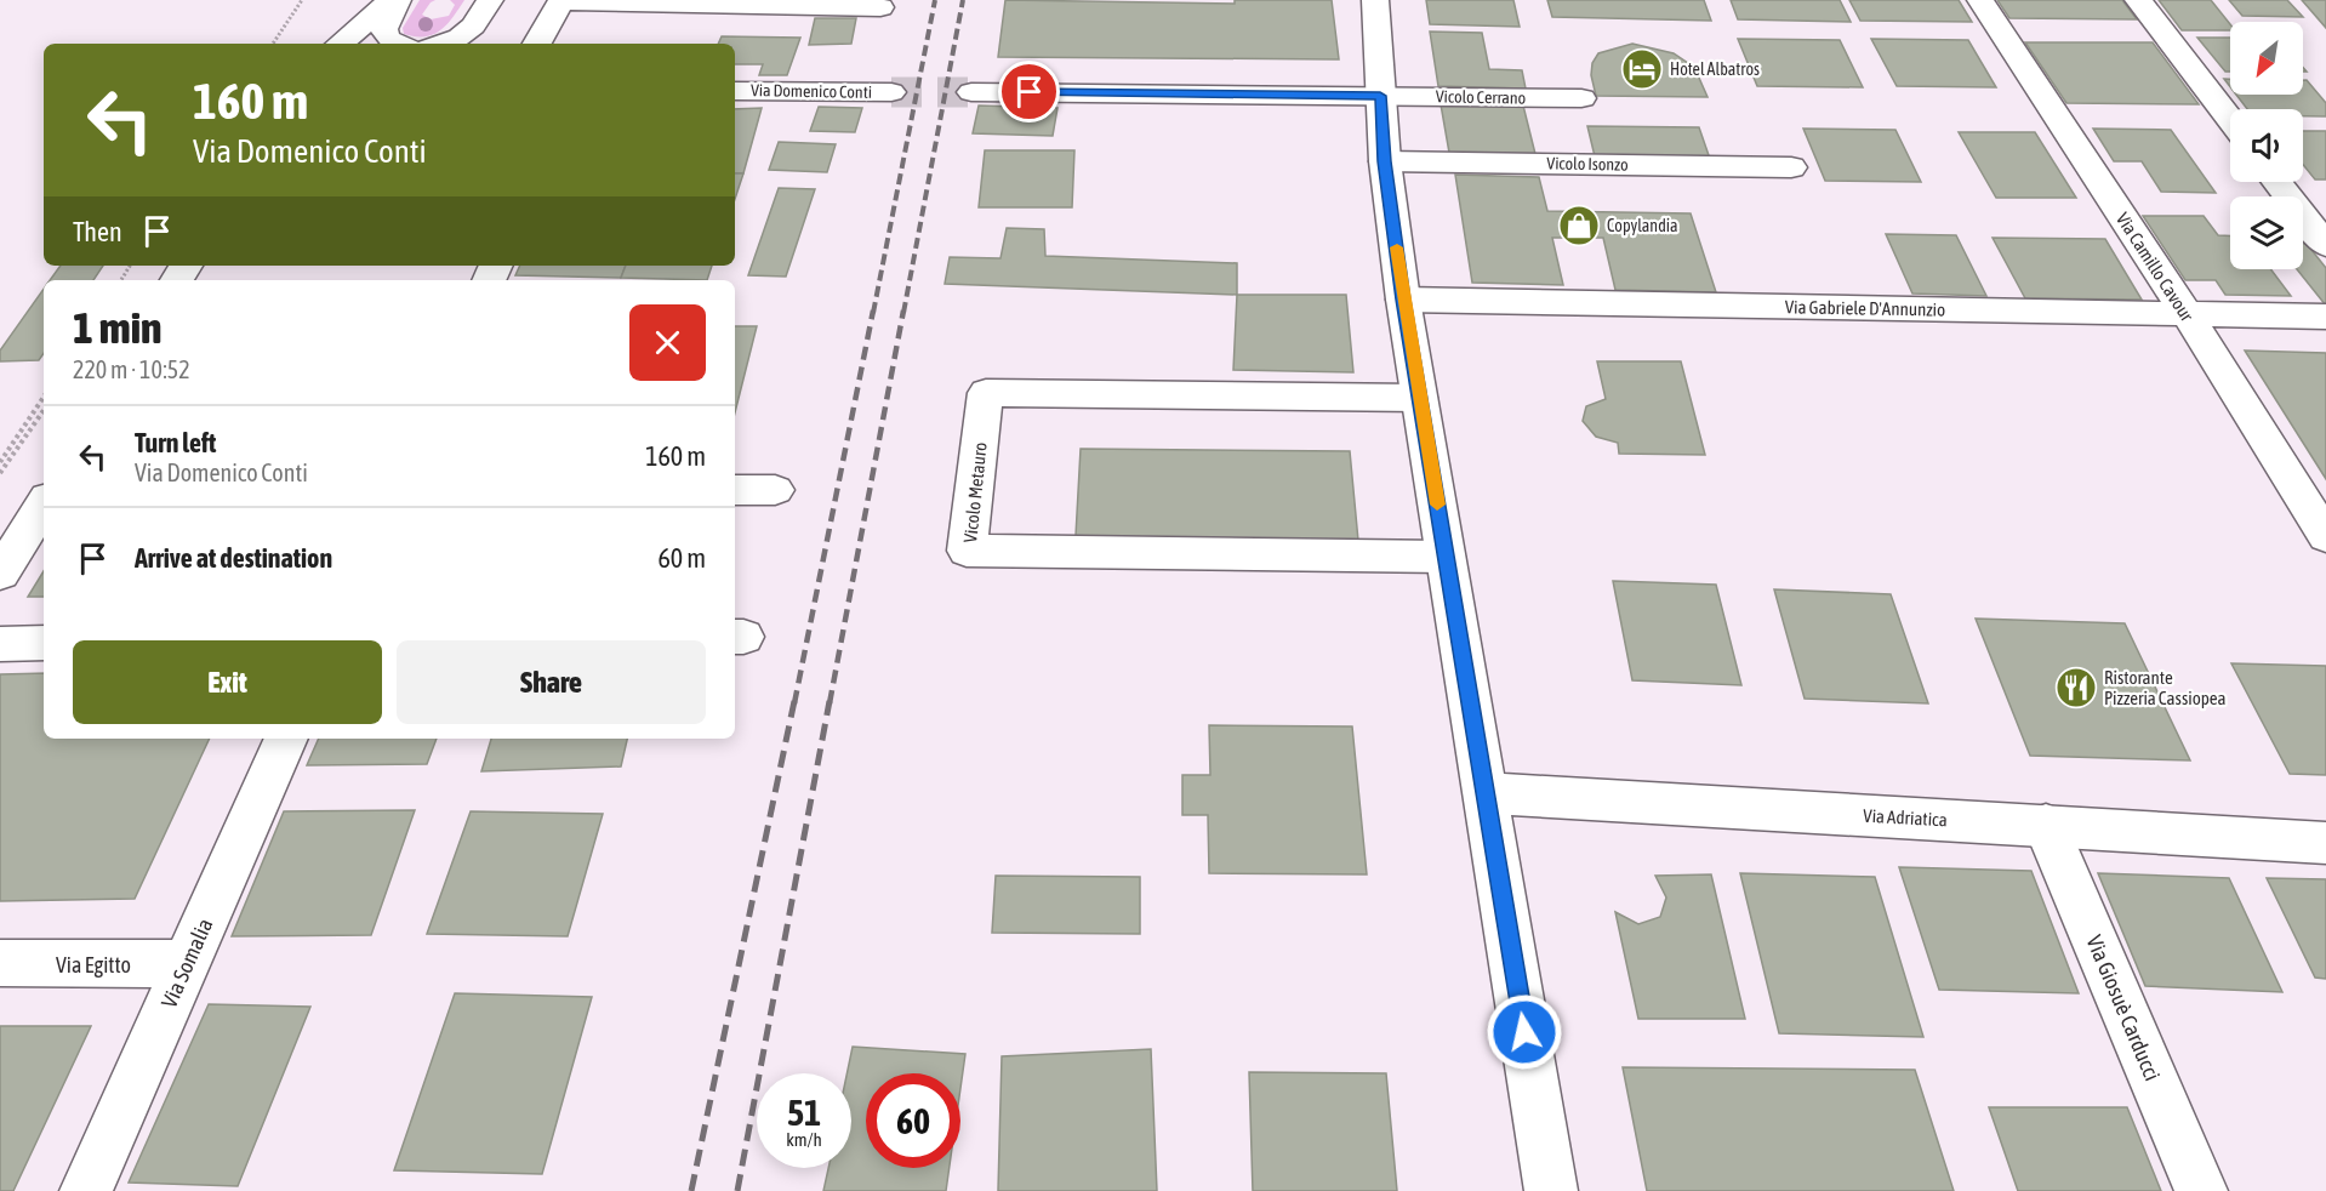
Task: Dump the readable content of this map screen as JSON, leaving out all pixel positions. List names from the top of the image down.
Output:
{
  "streets": {
    "street": [
      "Via Domenico Conti",
      "Vicolo Cerrano",
      "Vicolo Isonzo",
      "Via Camillo Cavour",
      "Via Gabriele D'Annunzio",
      "Vicolo Metauro",
      "Via Adriatica",
      "Via Somalia",
      "Via Egitto",
      "Via Giosuè Carducci"
    ]
  },
  "crossings": [
    ["Via Camillo Cavour", "Via Gabriele D'Annunzio"],
    ["Via Adriatica", "Via Giosuè Carducci"],
    ["Via Somalia", "Via Egitto"]
  ],
  "places": {
    "hotel": ["Hotel Albatros"],
    "shop": ["Copylandia"],
    "restaurant": ["Ristorante Pizzeria Cassiopea"]
  },
  "north": "bottom left",
  "page": {
    "turn": ["160 m", "Via Domenico Conti"],
    "then": "Then",
    "heading": ["1 min", "220 m · 10:52"],
    "list": [
      {
        "name": "Turn left",
        "note": "Via Domenico Conti",
        "value": "160 m"
      },
      {
        "name": "Arrive at destination",
        "value": "60 m"
      }
    ],
    "buttons": ["Exit", "Share"],
    "speed": "51 km/h",
    "limit": "60"
  }
}
